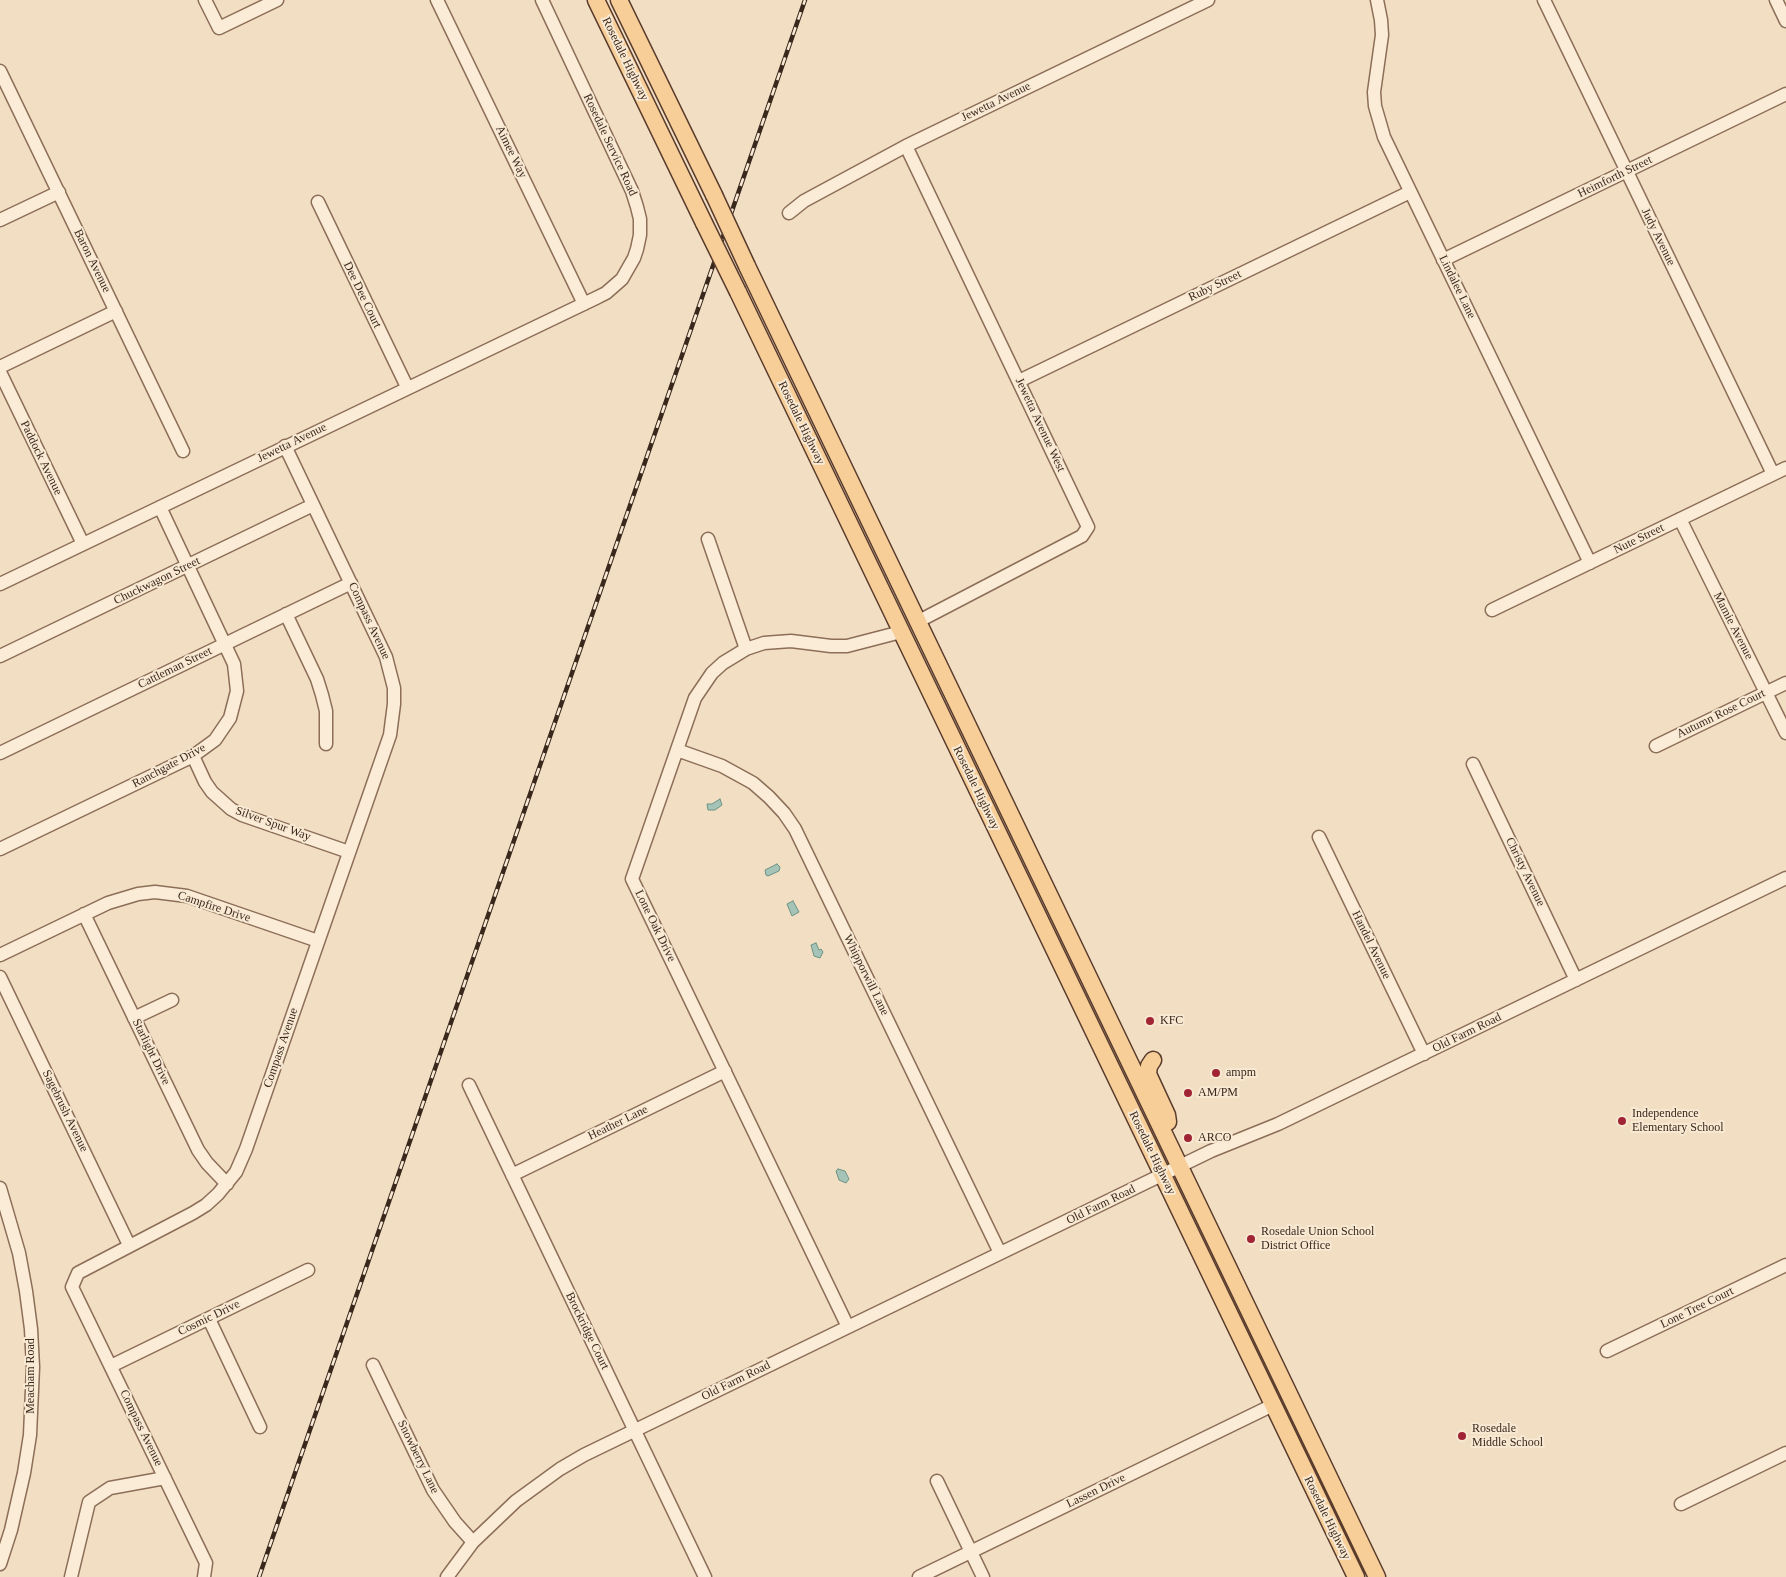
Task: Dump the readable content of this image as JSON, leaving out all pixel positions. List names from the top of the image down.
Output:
{
  "streets": {
    "main road": ["Rosedale Highway"],
    "street": [
      "Jewetta Avenue",
      "Rosedale Service Road",
      "Aimee Way",
      "Heimforth Street",
      "Judy Avenue",
      "Baron Avenue",
      "Ruby Street",
      "Lindalee Lane",
      "Dee Dee Court",
      "Jewetta Avenue West",
      "Paddock Avenue",
      "Nute Street",
      "Chuckwagon Street",
      "Compass Avenue",
      "Mamie Avenue",
      "Cattleman Street",
      "Autumn Rose Court",
      "Ranchgate Drive",
      "Silver Spur Way",
      "Christy Avenue",
      "Campfire Drive",
      "Lone Oak Drive",
      "Handel Avenue",
      "Whipporwill Lane",
      "Old Farm Road",
      "Starlight Drive",
      "Sagebrush Avenue",
      "Heather Lane",
      "Lone Tree Court",
      "Cosmic Drive",
      "Brockridge Court",
      "Meacham Road",
      "Snowberry Lane",
      "Lassen Drive"
    ]
  },
  "crossings": [
    ["Rosedale Highway", "Jewetta Avenue West"],
    ["Rosedale Highway", "Lone Oak Drive"],
    ["Rosedale Highway", "Old Farm Road"],
    ["Rosedale Highway", "Lassen Drive"],
    ["Jewetta Avenue", "Rosedale Service Road"],
    ["Jewetta Avenue", "Aimee Way"],
    ["Jewetta Avenue", "Dee Dee Court"],
    ["Jewetta Avenue", "Jewetta Avenue West"],
    ["Jewetta Avenue", "Paddock Avenue"],
    ["Jewetta Avenue", "Compass Avenue"],
    ["Jewetta Avenue", "Ranchgate Drive"],
    ["Rosedale Service Road", "Aimee Way"],
    ["Heimforth Street", "Judy Avenue"],
    ["Heimforth Street", "Lindalee Lane"],
    ["Judy Avenue", "Nute Street"],
    ["Ruby Street", "Lindalee Lane"],
    ["Ruby Street", "Jewetta Avenue West"],
    ["Lindalee Lane", "Nute Street"],
    ["Nute Street", "Mamie Avenue"],
    ["Chuckwagon Street", "Compass Avenue"],
    ["Chuckwagon Street", "Ranchgate Drive"],
    ["Compass Avenue", "Cattleman Street"],
    ["Compass Avenue", "Silver Spur Way"],
    ["Compass Avenue", "Campfire Drive"],
    ["Compass Avenue", "Starlight Drive"],
    ["Compass Avenue", "Sagebrush Avenue"],
    ["Compass Avenue", "Cosmic Drive"],
    ["Mamie Avenue", "Autumn Rose Court"],
    ["Cattleman Street", "Ranchgate Drive"],
    ["Ranchgate Drive", "Silver Spur Way"],
    ["Christy Avenue", "Old Farm Road"],
    ["Campfire Drive", "Starlight Drive"],
    ["Lone Oak Drive", "Whipporwill Lane"],
    ["Lone Oak Drive", "Old Farm Road"],
    ["Lone Oak Drive", "Heather Lane"],
    ["Handel Avenue", "Old Farm Road"],
    ["Whipporwill Lane", "Old Farm Road"],
    ["Old Farm Road", "Brockridge Court"],
    ["Old Farm Road", "Snowberry Lane"],
    ["Heather Lane", "Brockridge Court"]
  ],
  "places": [
    "KFC",
    "ampm",
    "AM/PM",
    "Independence Elementary School",
    "ARCO",
    "Rosedale Union School District Office",
    "Rosedale Middle School"
  ]
}
